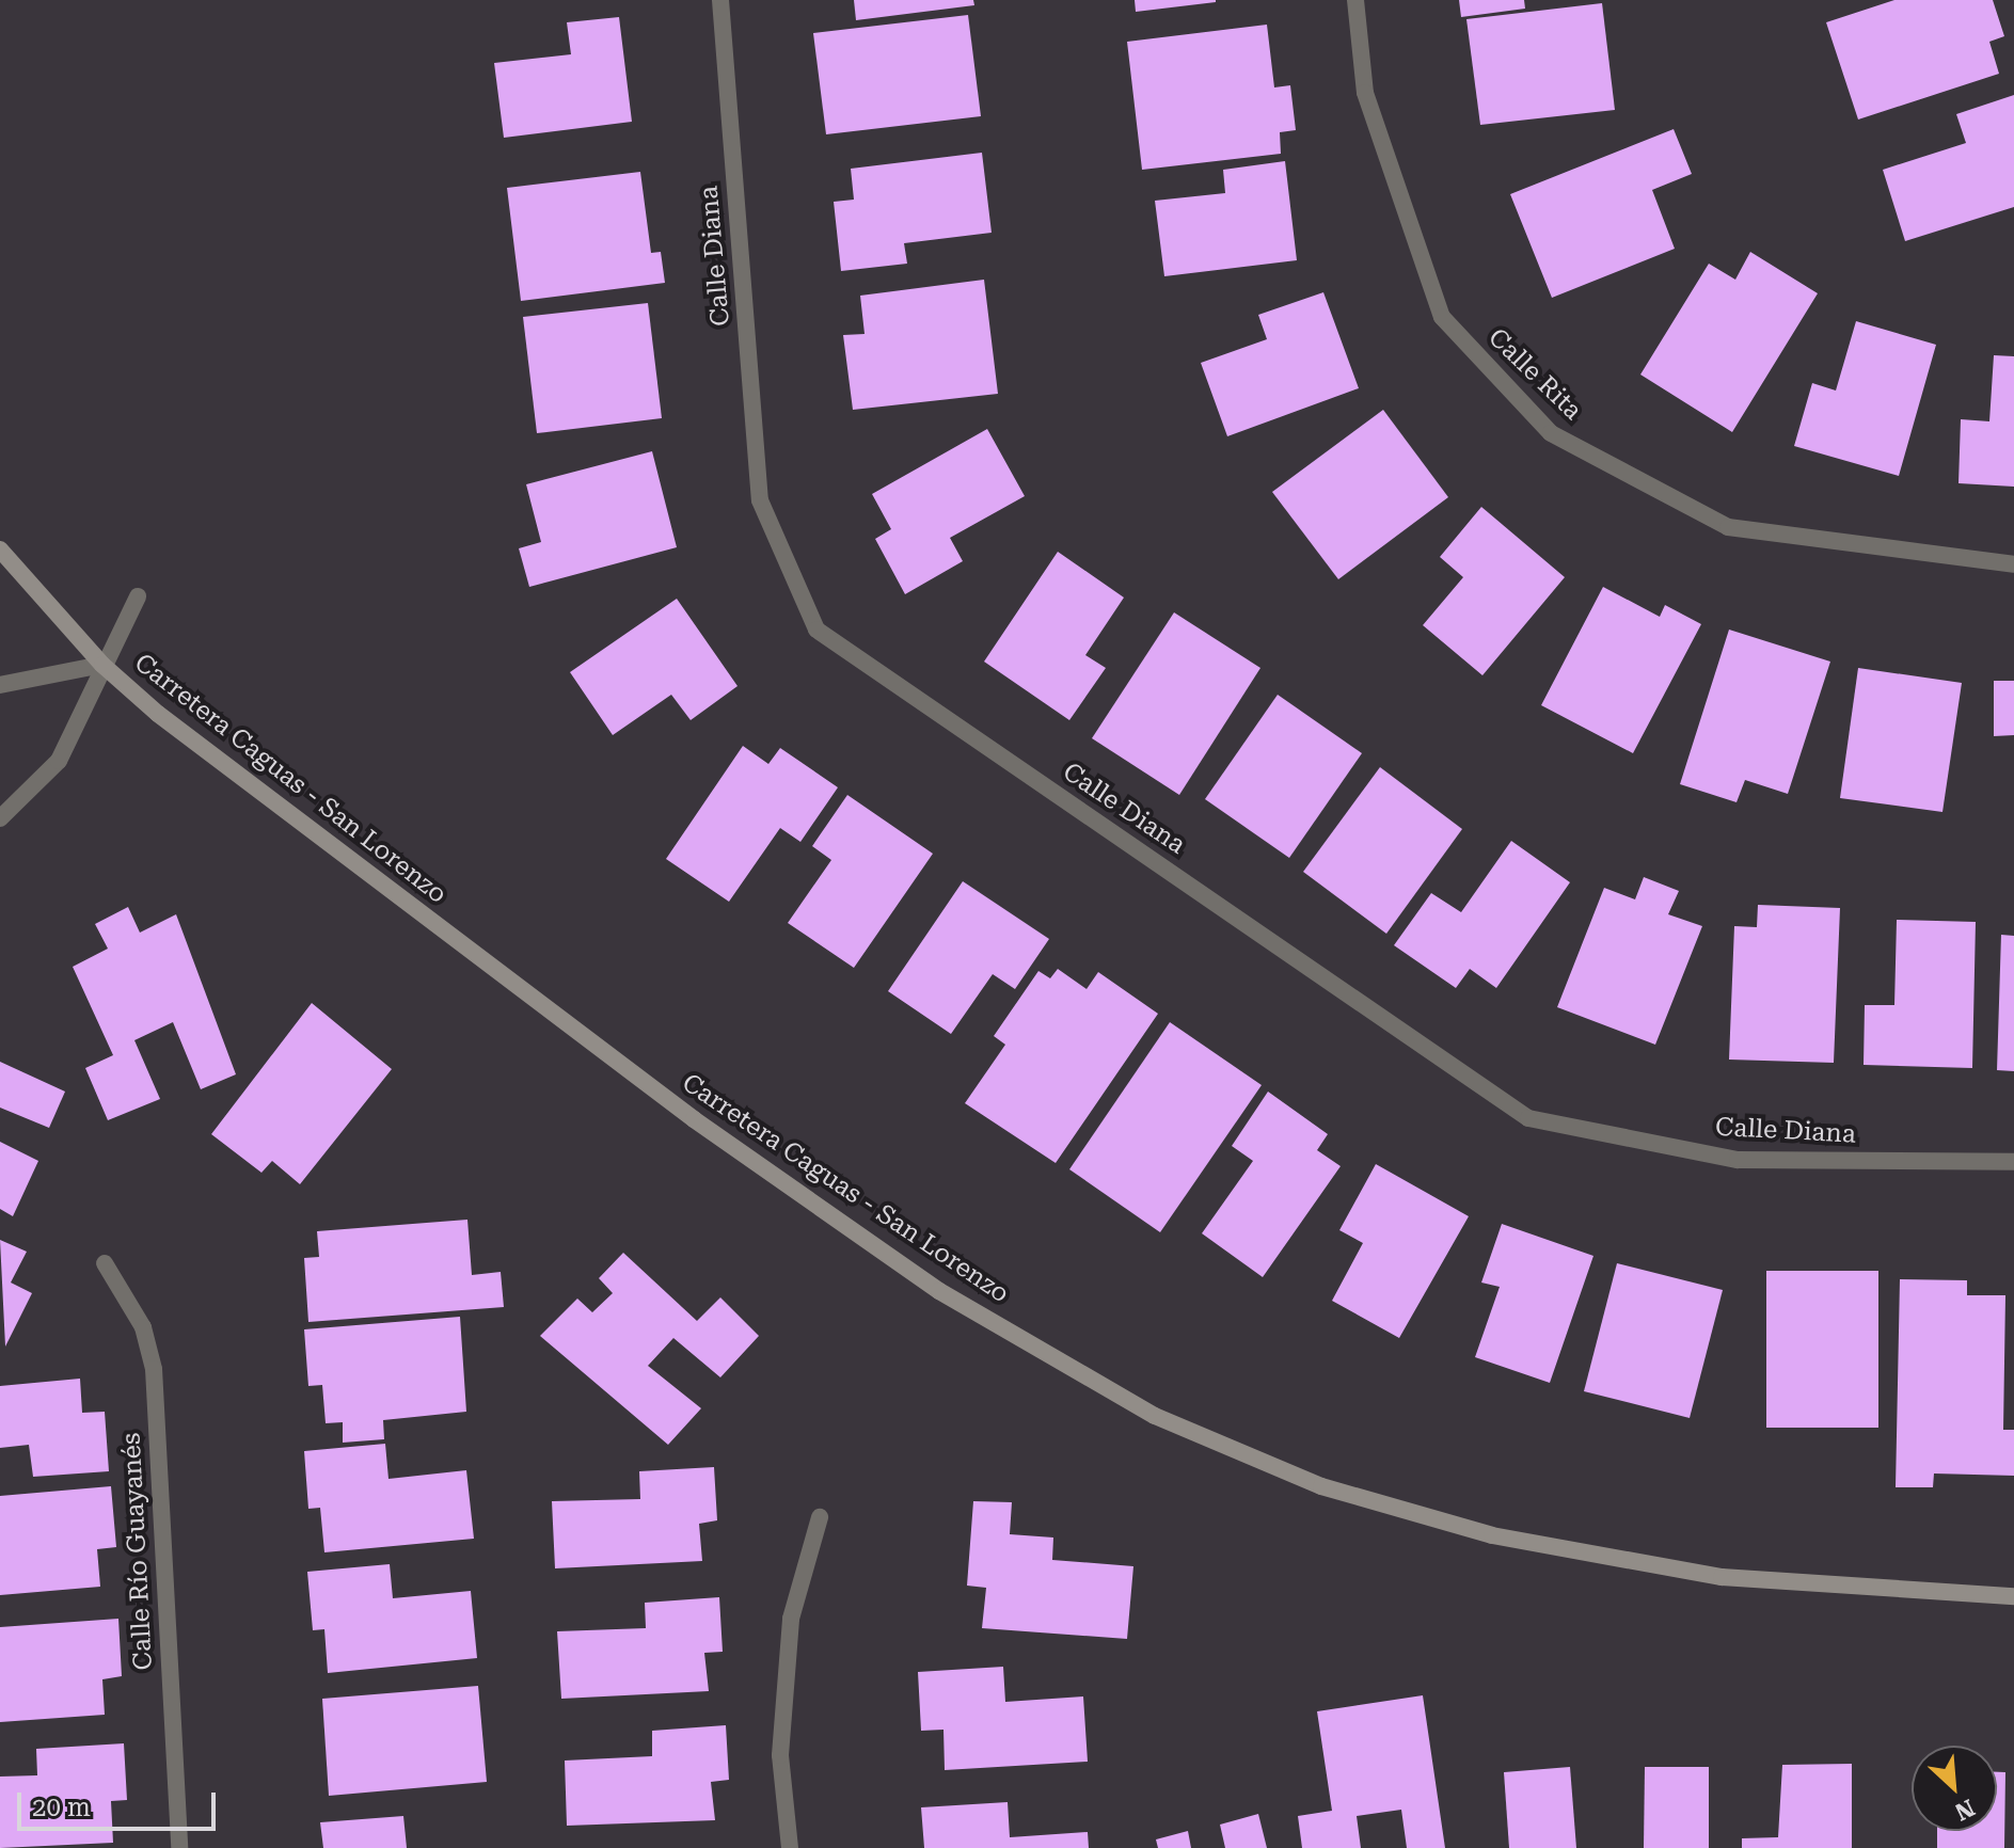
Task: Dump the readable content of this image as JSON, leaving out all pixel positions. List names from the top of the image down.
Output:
{
  "streets": {
    "main road": ["Carretera Caguas - San Lorenzo"],
    "street": ["Calle Diana", "Calle Rita", "Calle Río Guayanés"]
  },
  "scale_bar": "20 m",
  "north": "bottom right"
}
